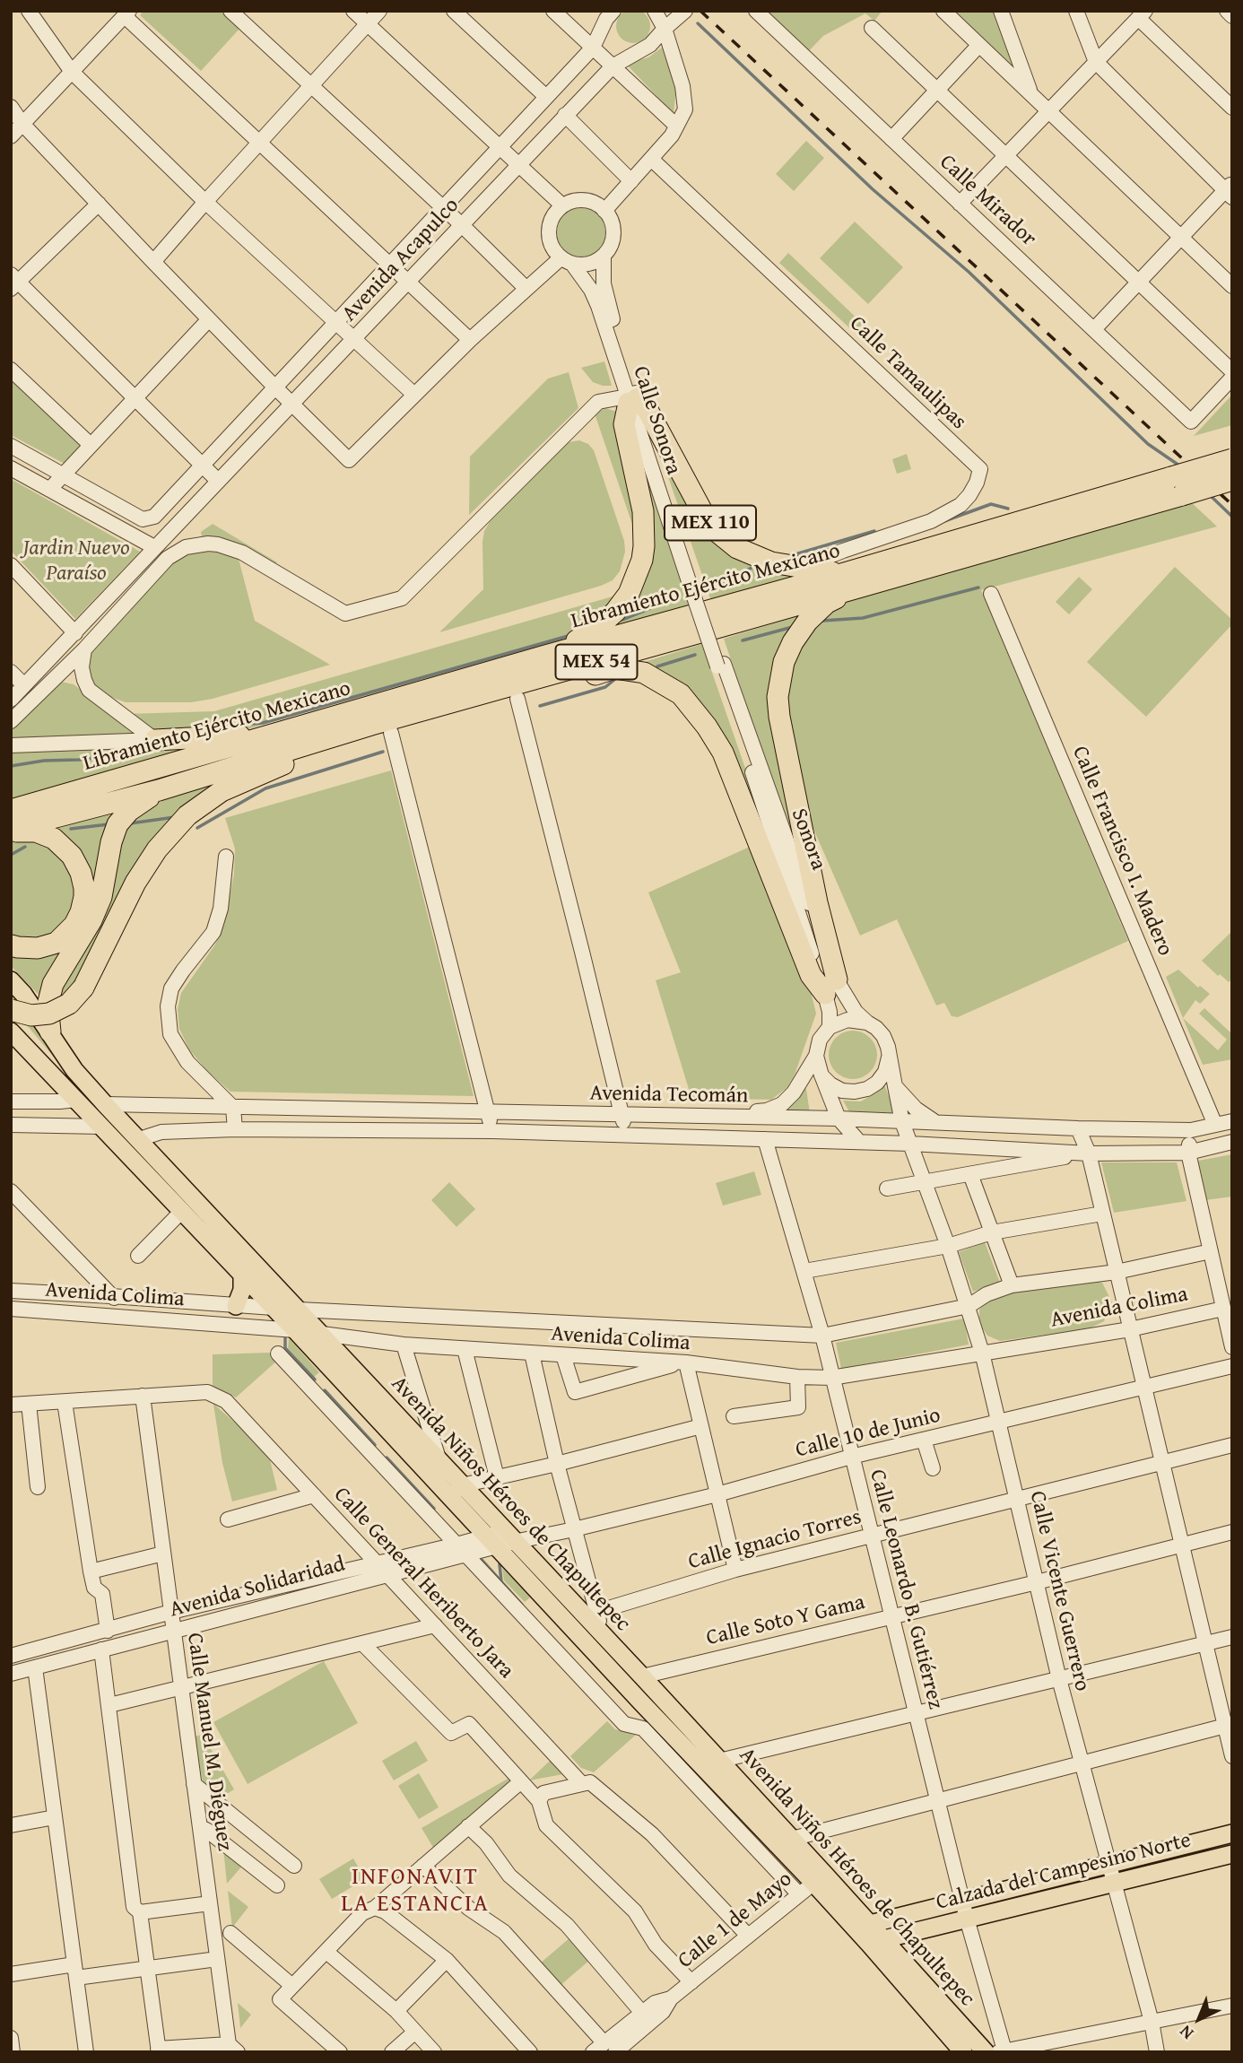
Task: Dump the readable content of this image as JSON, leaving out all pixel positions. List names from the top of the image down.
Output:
{
  "streets": {
    "highway": ["MEX 110", "Libramiento Ejército Mexicano", "MEX 54"],
    "main road": ["Avenida Niños Héroes de Chapultepec", "Calzada del Campesino Norte"],
    "street": [
      "Calle Mirador",
      "Avenida Acapulco",
      "Calle Tamaulipas",
      "Calle Sonora",
      "Sonora",
      "Calle Francisco I. Madero",
      "Avenida Tecomán",
      "Avenida Colima",
      "Calle 10 de Junio",
      "Calle Ignacio Torres",
      "Calle General Heriberto Jara",
      "Avenida Solidaridad",
      "Calle Leonardo B. Gutiérrez",
      "Calle Vicente Guerrero",
      "Calle Soto Y Gama",
      "Calle Manuel M. Diéguez",
      "Calle 1 de Mayo"
    ]
  },
  "crossings": [
    ["Calle Tamaulipas", "MEX 110"],
    ["Calle Sonora", "MEX 110"],
    ["Calle Sonora", "Sonora"],
    ["MEX 110", "Libramiento Ejército Mexicano"],
    ["Sonora", "Calle Vicente Guerrero"],
    ["Calle Francisco I. Madero", "Avenida Tecomán"],
    ["Avenida Tecomán", "Avenida Niños Héroes de Chapultepec"],
    ["Avenida Tecomán", "Calle Leonardo B. Gutiérrez"],
    ["Avenida Tecomán", "Calle Vicente Guerrero"],
    ["Avenida Colima", "Avenida Niños Héroes de Chapultepec"],
    ["Avenida Colima", "Calle Leonardo B. Gutiérrez"],
    ["Avenida Colima", "Calle Vicente Guerrero"],
    ["Calle 10 de Junio", "Avenida Niños Héroes de Chapultepec"],
    ["Calle 10 de Junio", "Avenida Solidaridad"],
    ["Calle 10 de Junio", "Calle Leonardo B. Gutiérrez"],
    ["Calle 10 de Junio", "Calle Vicente Guerrero"],
    ["Avenida Niños Héroes de Chapultepec", "Calle Ignacio Torres"],
    ["Avenida Niños Héroes de Chapultepec", "Avenida Solidaridad"],
    ["Avenida Niños Héroes de Chapultepec", "Calle Soto Y Gama"],
    ["Avenida Niños Héroes de Chapultepec", "Calzada del Campesino Norte"],
    ["Avenida Niños Héroes de Chapultepec", "Calle 1 de Mayo"],
    ["Calle Ignacio Torres", "Calle Leonardo B. Gutiérrez"],
    ["Calle Ignacio Torres", "Calle Vicente Guerrero"],
    ["Calle General Heriberto Jara", "Avenida Solidaridad"],
    ["Calle General Heriberto Jara", "Calle Manuel M. Diéguez"],
    ["Calle General Heriberto Jara", "Calle 1 de Mayo"],
    ["Avenida Solidaridad", "Calle Manuel M. Diéguez"],
    ["Calle Leonardo B. Gutiérrez", "Calle Soto Y Gama"],
    ["Calle Leonardo B. Gutiérrez", "Calzada del Campesino Norte"],
    ["Calle Vicente Guerrero", "Calle Soto Y Gama"],
    ["Calle Vicente Guerrero", "Calzada del Campesino Norte"]
  ],
  "districts": ["INFONAVIT LA ESTANCIA"],
  "parks": ["Jardin Nuevo Paraíso"],
  "north": "bottom left"
}
